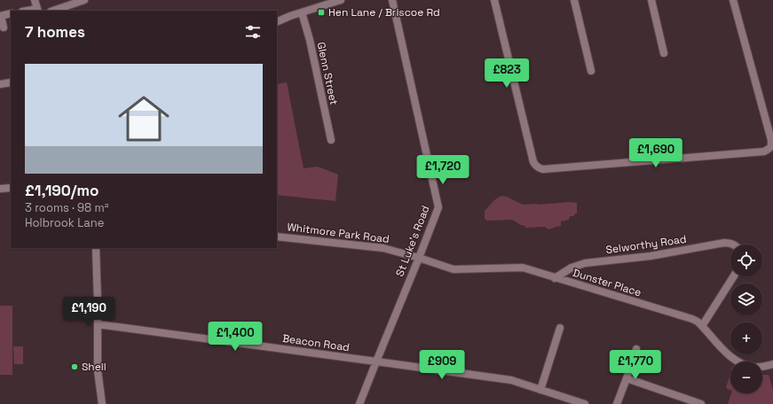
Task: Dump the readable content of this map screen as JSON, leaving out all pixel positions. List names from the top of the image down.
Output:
{
  "streets": {
    "street": [
      "Glenn Street",
      "Whitmore Park Road",
      "St Luke's Road",
      "Selworthy Road",
      "Dunster Place",
      "Beacon Road"
    ]
  },
  "crossings": [
    ["Whitmore Park Road", "St Luke's Road"],
    ["Whitmore Park Road", "Dunster Place"],
    ["St Luke's Road", "Dunster Place"],
    ["St Luke's Road", "Beacon Road"],
    ["Selworthy Road", "Dunster Place"]
  ],
  "places": {
    "transit": ["Hen Lane / Briscoe Rd"],
    "other": ["Shell"]
  },
  "page": {
    "heading": "7 homes",
    "list": [
      {
        "name": "£1,190/mo",
        "note": "3 rooms · 98 m² · Holbrook Lane"
      }
    ],
    "price": [
      "£823",
      "£1,690",
      "£1,720",
      "£1,190",
      "£1,400",
      "£909",
      "£1,770"
    ],
    "map_buttons": ["+", "−"]
  }
}
